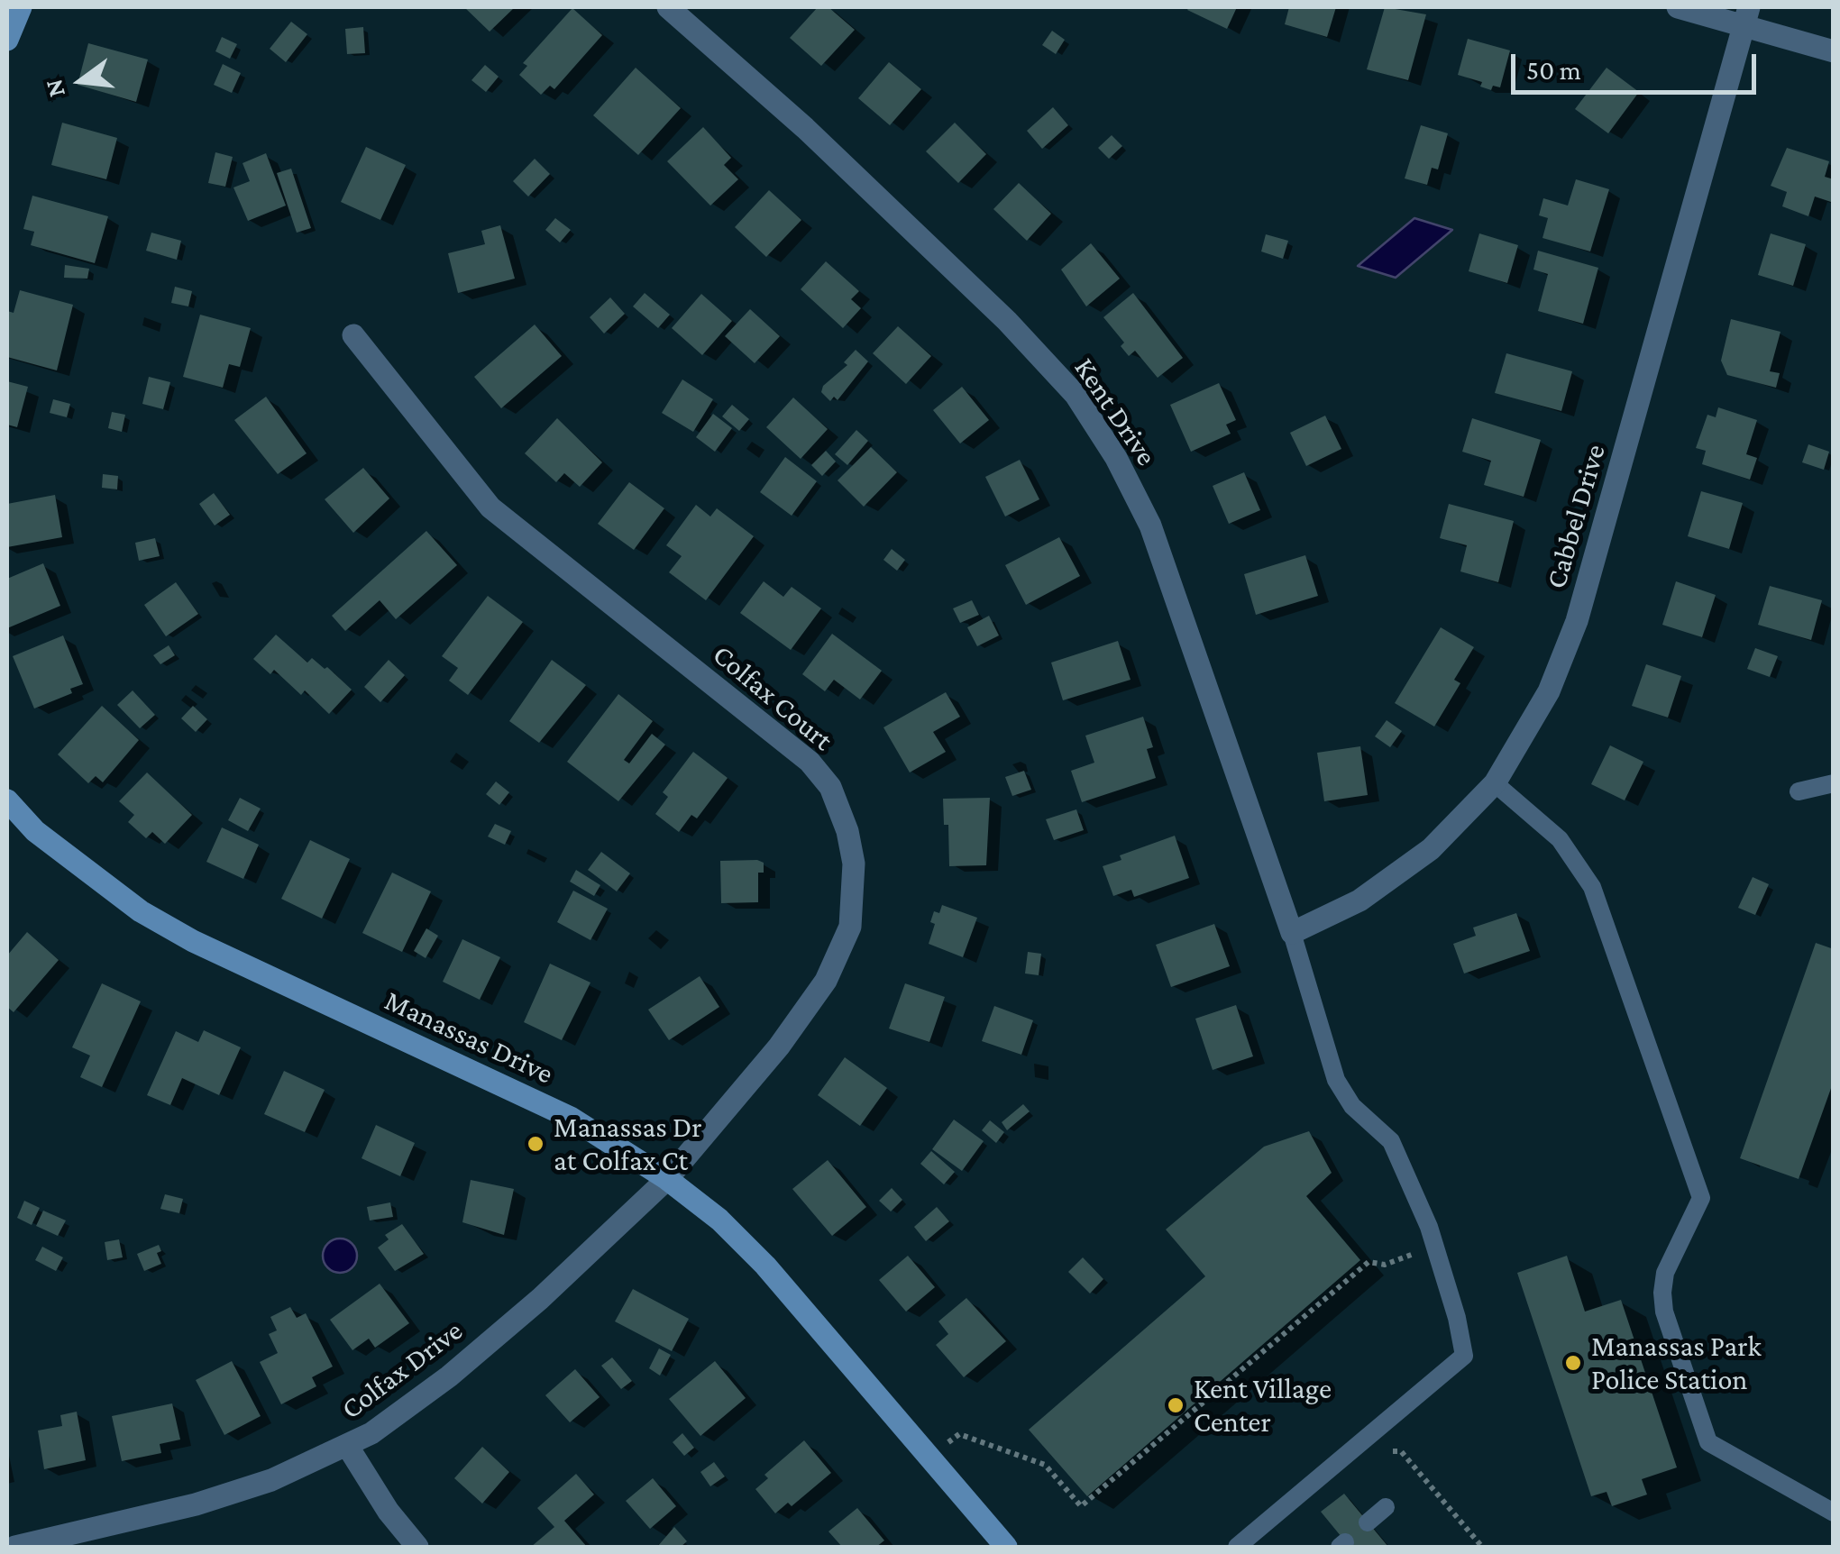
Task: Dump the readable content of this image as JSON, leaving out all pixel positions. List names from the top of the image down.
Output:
{
  "streets": {
    "main road": ["Manassas Drive"],
    "street": [
      "Kent Drive",
      "Cabbel Drive",
      "Colfax Court",
      "Colfax Drive"
    ]
  },
  "crossings": [
    ["Kent Drive", "Cabbel Drive"],
    ["Colfax Court", "Manassas Drive"],
    ["Colfax Court", "Colfax Drive"],
    ["Manassas Drive", "Colfax Drive"]
  ],
  "places": ["Manassas Dr at Colfax Ct", "Manassas Park Police Station", "Kent Village Center"],
  "scale_bar": "50 m",
  "north": "left"
}
